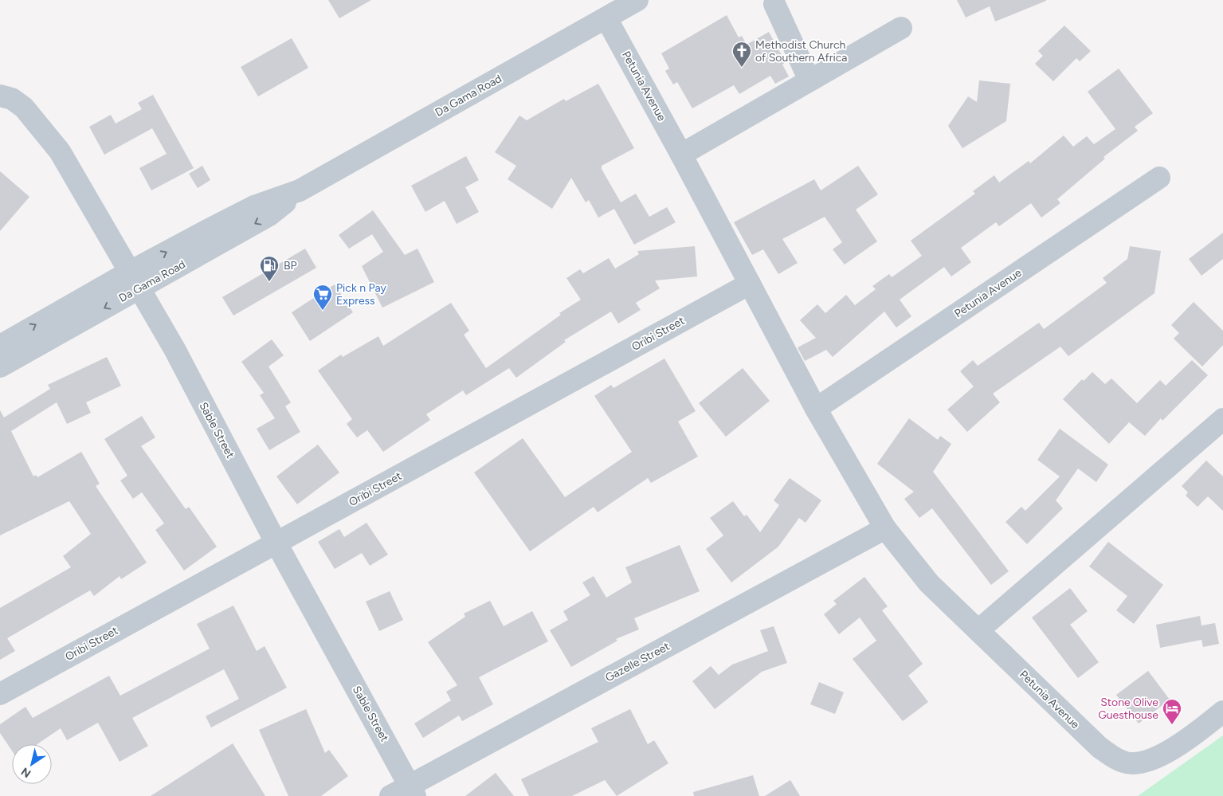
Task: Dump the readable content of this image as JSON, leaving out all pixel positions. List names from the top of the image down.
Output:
{
  "streets": {
    "street": [
      "Petunia Avenue",
      "Da Gama Road",
      "Oribi Street",
      "Sable Street",
      "Gazelle Street"
    ]
  },
  "crossings": [
    ["Petunia Avenue", "Da Gama Road"],
    ["Petunia Avenue", "Oribi Street"],
    ["Petunia Avenue", "Gazelle Street"],
    ["Da Gama Road", "Sable Street"],
    ["Oribi Street", "Sable Street"],
    ["Sable Street", "Gazelle Street"]
  ],
  "places": {
    "church": ["Methodist Church of Southern Africa"],
    "fuel station": ["BP"],
    "supermarket": ["Pick n Pay Express"],
    "hotel": ["Stone Olive Guesthouse"]
  },
  "north": "bottom left"
}
